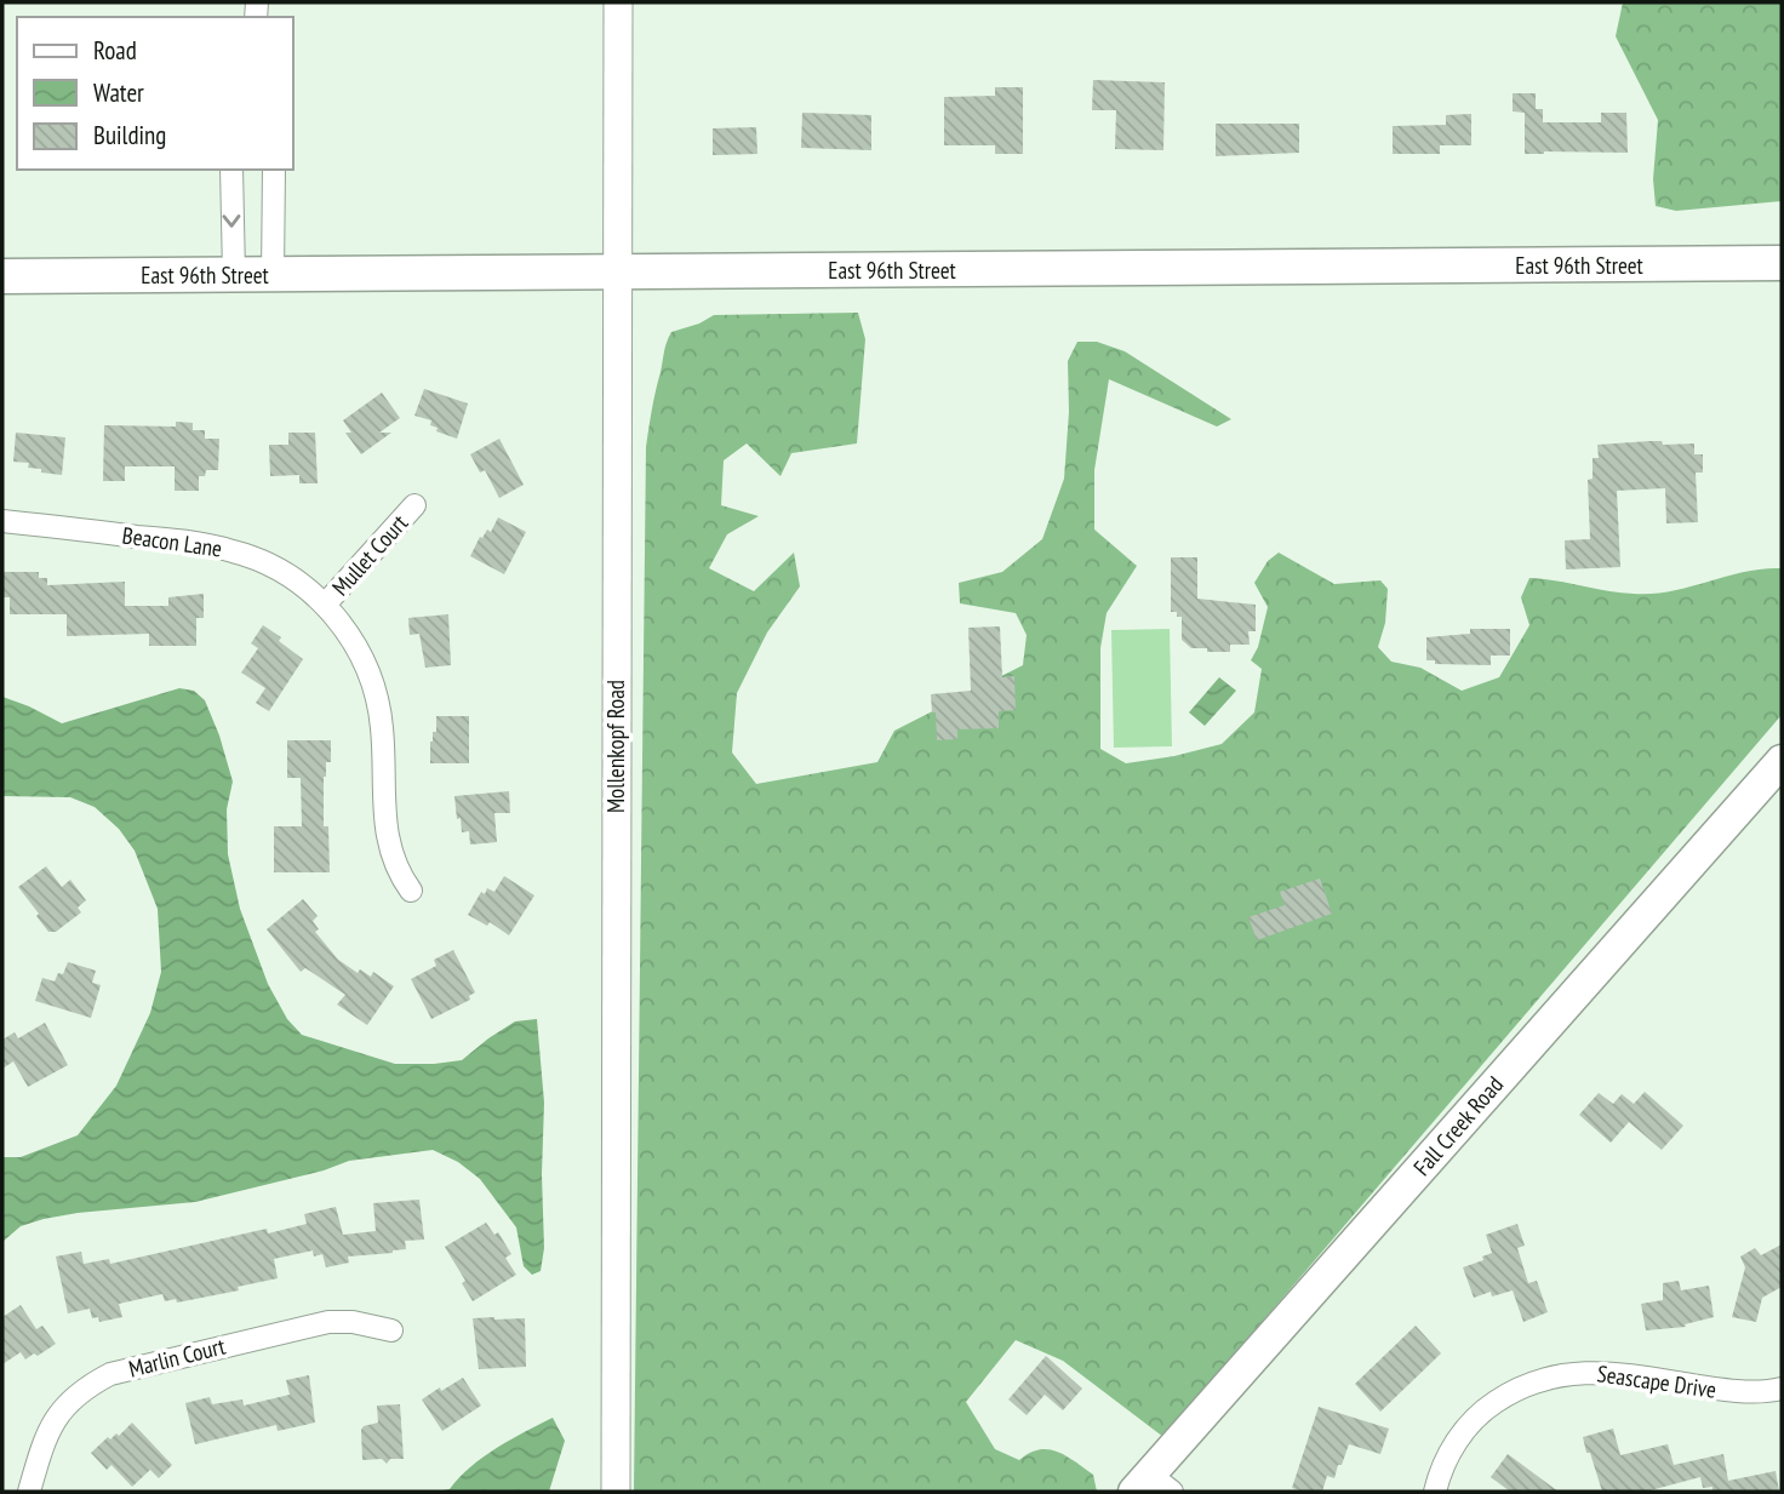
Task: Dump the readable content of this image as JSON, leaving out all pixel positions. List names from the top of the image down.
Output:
{
  "streets": {
    "main road": ["East 96th Street", "Fall Creek Road"],
    "street": [
      "Beacon Lane",
      "Mullet Court",
      "Mollenkopf Road",
      "Marlin Court",
      "Seascape Drive"
    ]
  },
  "crossings": [
    ["East 96th Street", "Mollenkopf Road"],
    ["Beacon Lane", "Mullet Court"]
  ],
  "legend": ["Road", "Water", "Building"]
}
